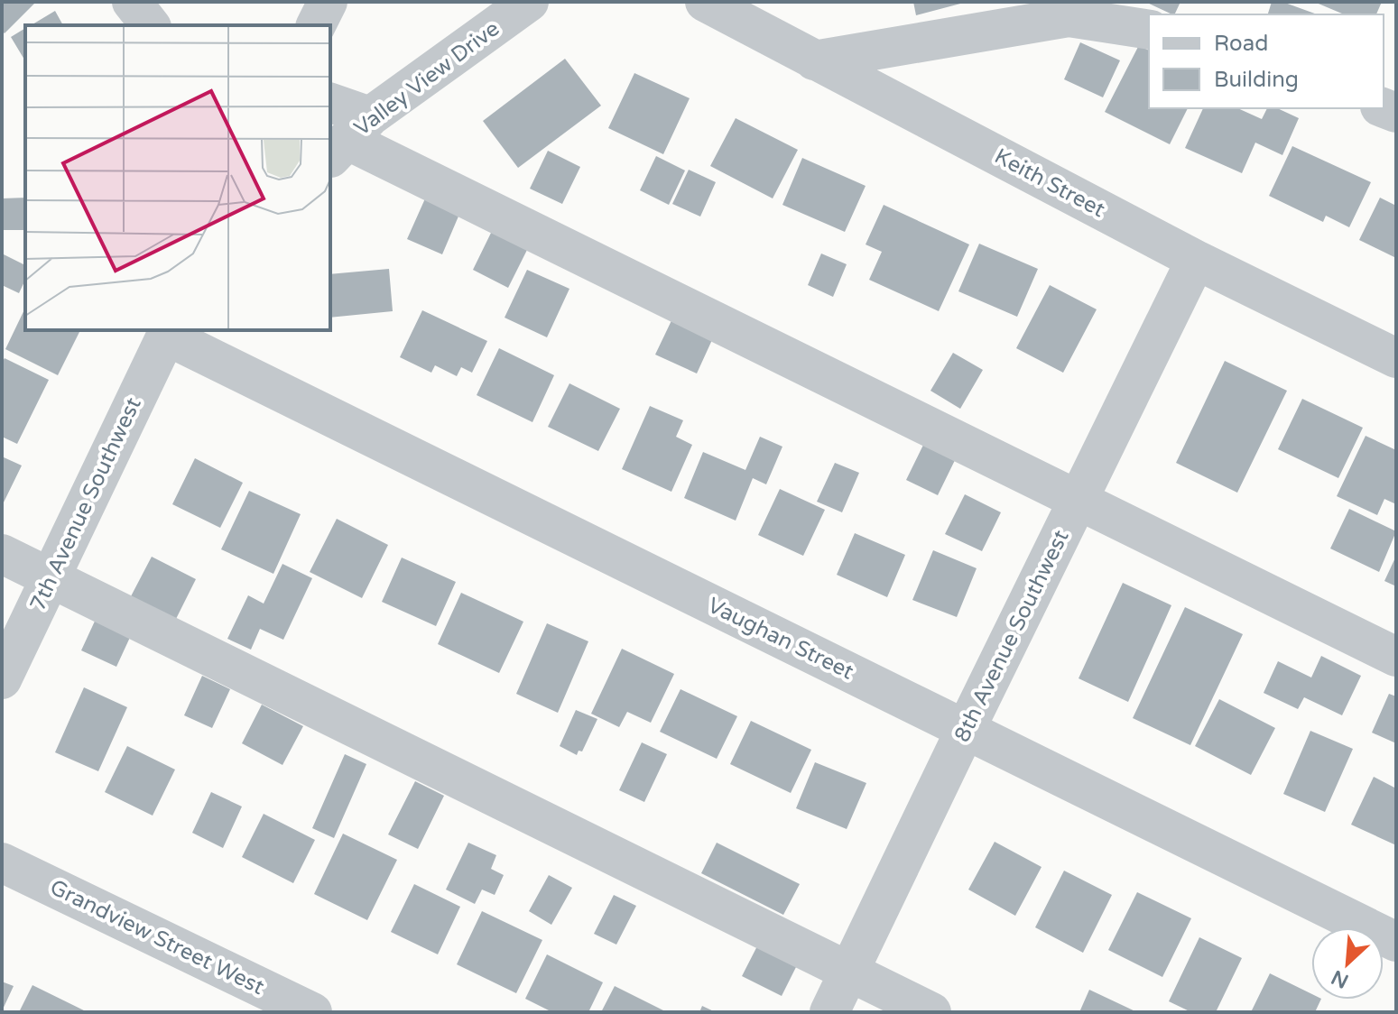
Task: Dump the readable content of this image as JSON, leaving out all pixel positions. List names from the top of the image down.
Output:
{
  "streets": {
    "street": [
      "Valley View Drive",
      "Keith Street",
      "7th Avenue Southwest",
      "8th Avenue Southwest",
      "Vaughan Street",
      "Grandview Street West"
    ]
  },
  "crossings": [
    ["Keith Street", "8th Avenue Southwest"],
    ["7th Avenue Southwest", "Vaughan Street"],
    ["8th Avenue Southwest", "Vaughan Street"]
  ],
  "legend": ["Road", "Building"],
  "north": "bottom left"
}
